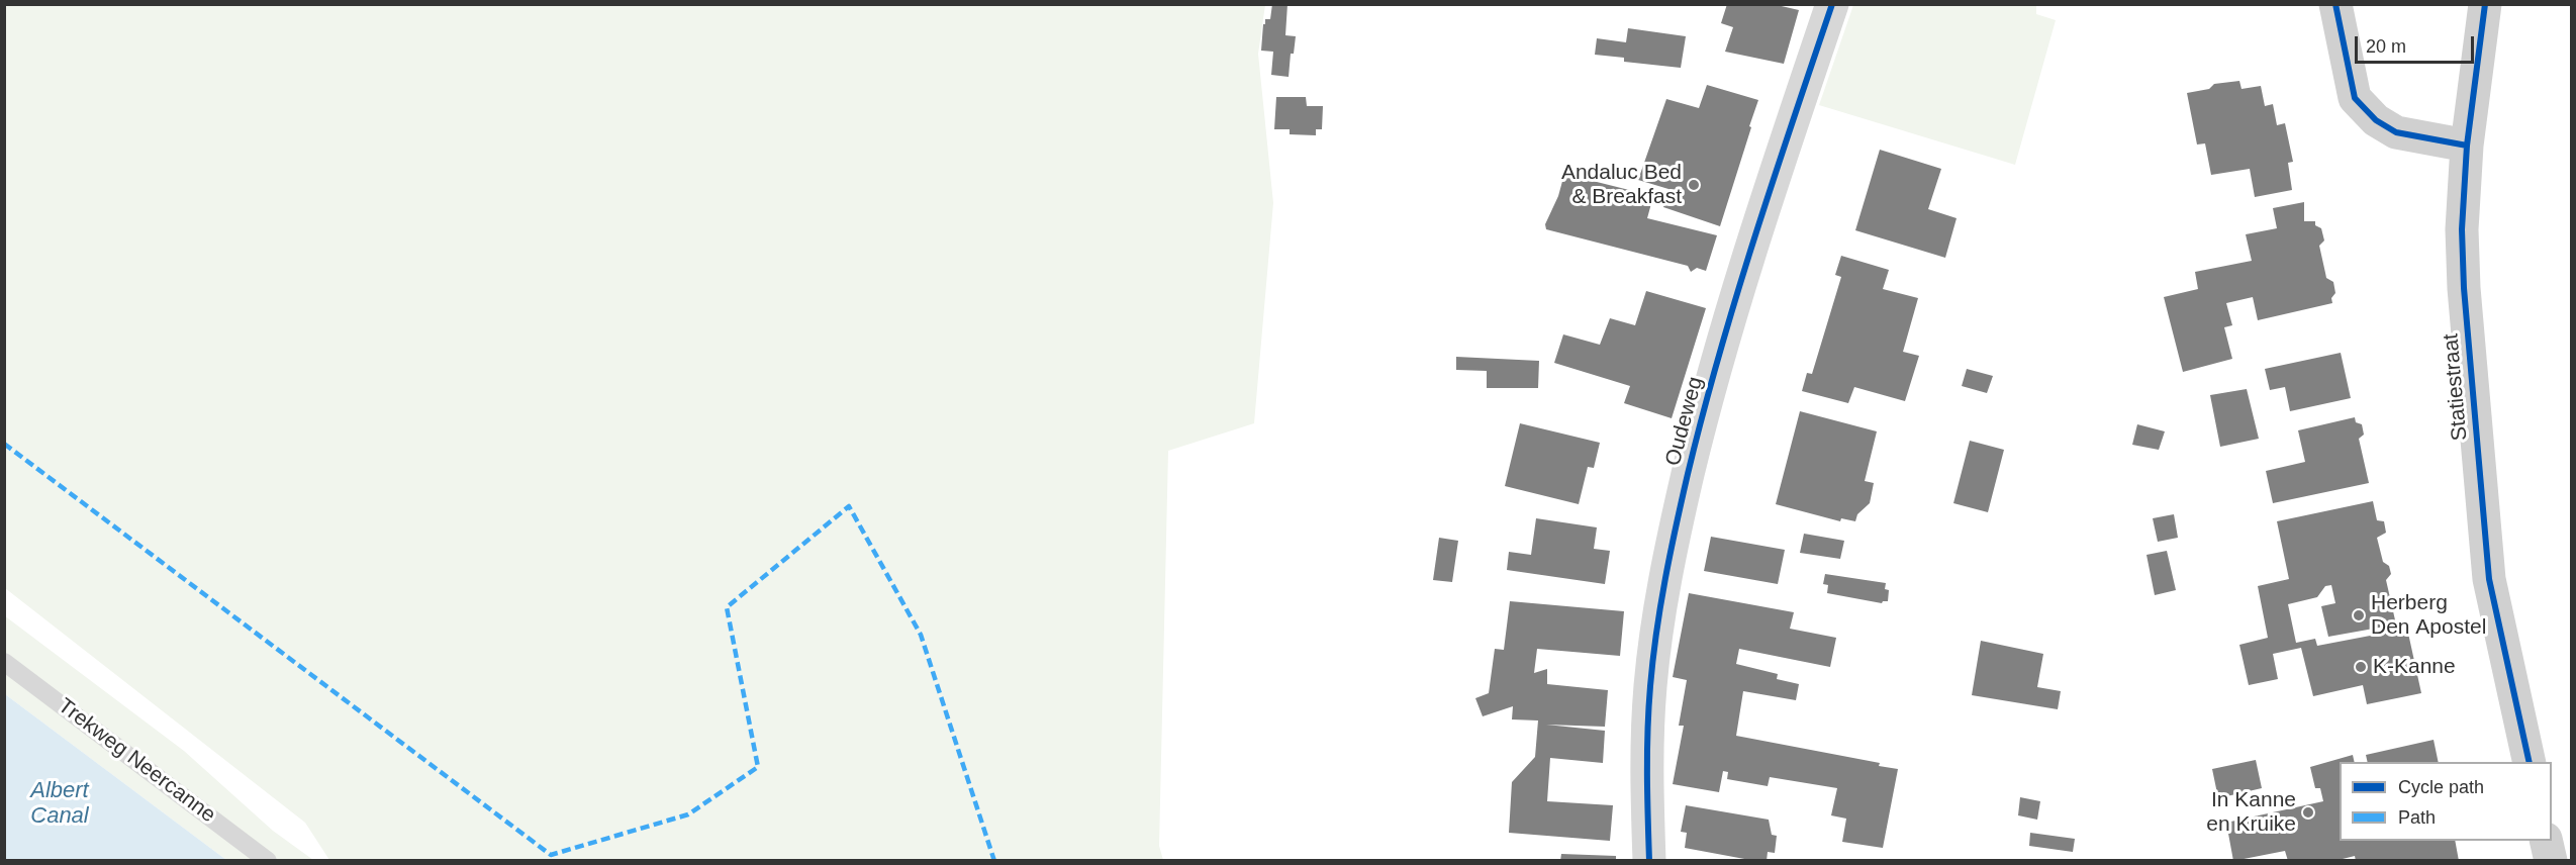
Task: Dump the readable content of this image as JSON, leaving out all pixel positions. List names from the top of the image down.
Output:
{
  "streets": {
    "main road": ["Statiestraat"],
    "street": ["Oudeweg"],
    "lane": ["Trekweg Neercanne"]
  },
  "water": ["Albert Canal"],
  "places": [
    "Andaluc Bed & Breakfast",
    "Herberg Den Apostel",
    "K-Kanne",
    "In Kanne en Kruike"
  ],
  "legend": ["Cycle path", "Path"],
  "scale_bar": "20 m"
}
